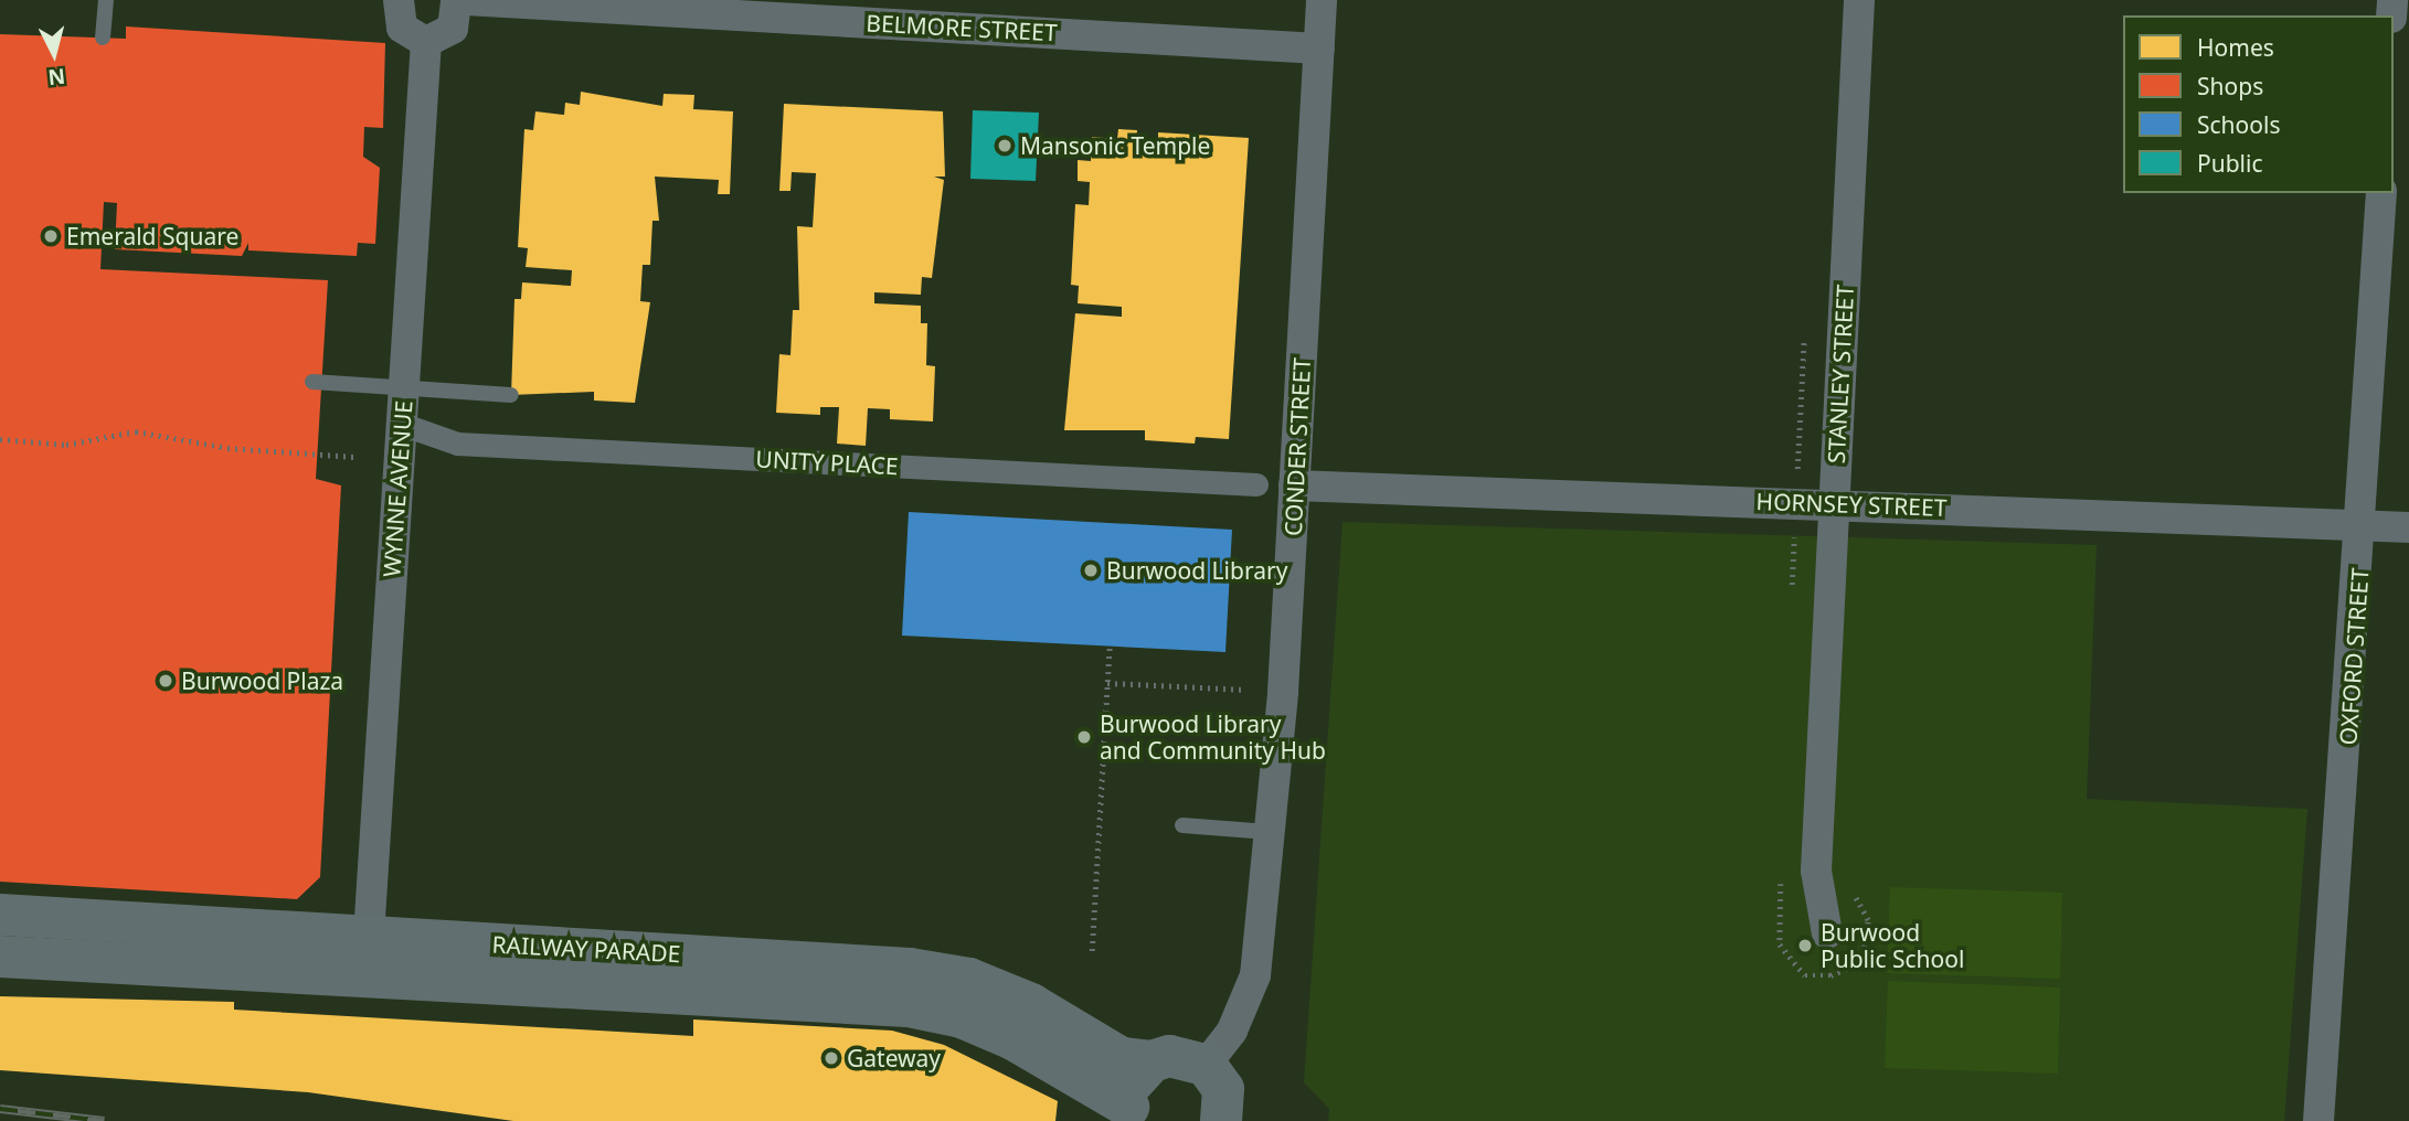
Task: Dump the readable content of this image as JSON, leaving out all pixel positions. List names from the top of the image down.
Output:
{
  "streets": {
    "main road": ["RAILWAY PARADE"],
    "street": [
      "BELMORE STREET",
      "STANLEY STREET",
      "CONDER STREET",
      "UNITY PLACE",
      "WYNNE AVENUE",
      "HORNSEY STREET",
      "OXFORD STREET"
    ]
  },
  "crossings": [
    ["BELMORE STREET", "CONDER STREET"],
    ["STANLEY STREET", "HORNSEY STREET"],
    ["CONDER STREET", "HORNSEY STREET"],
    ["CONDER STREET", "RAILWAY PARADE"],
    ["UNITY PLACE", "WYNNE AVENUE"],
    ["WYNNE AVENUE", "RAILWAY PARADE"],
    ["HORNSEY STREET", "OXFORD STREET"]
  ],
  "places": [
    "Mansonic Temple",
    "Emerald Square",
    "Burwood Library",
    "Burwood Plaza",
    "Burwood Library and Community Hub",
    "Burwood Public School",
    "Gateway"
  ],
  "legend": [
    "Homes",
    "Shops",
    "Schools",
    "Public"
  ],
  "north": "bottom"
}
